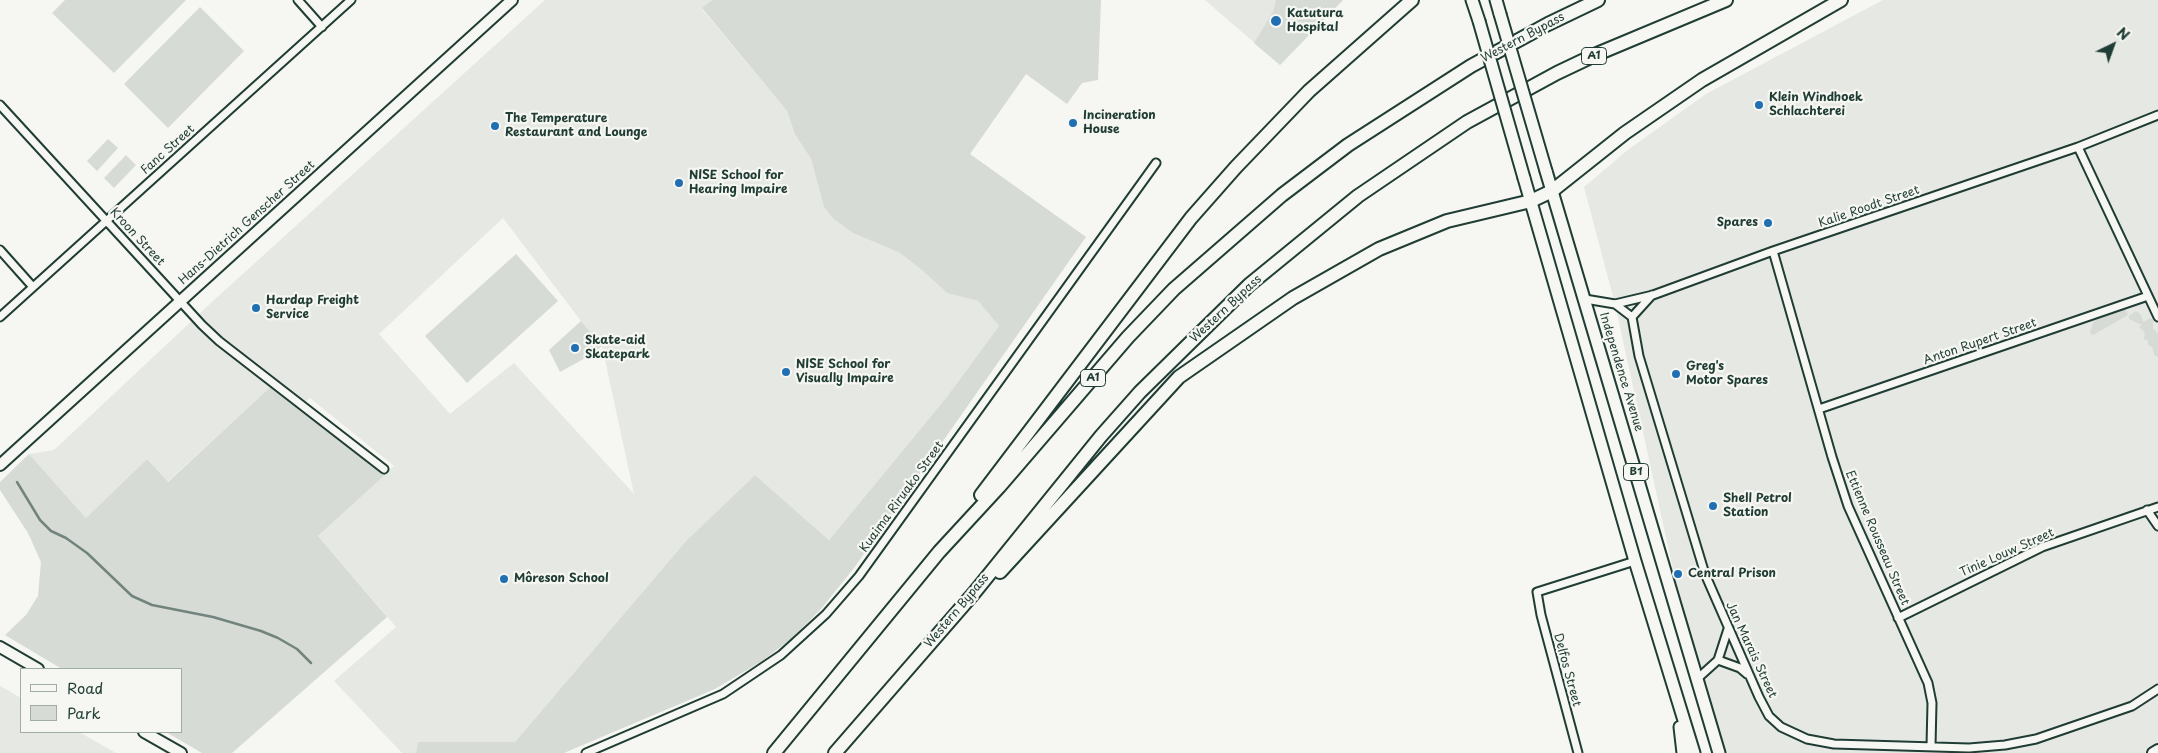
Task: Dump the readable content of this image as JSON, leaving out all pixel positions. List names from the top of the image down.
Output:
{
  "streets": {
    "highway": ["Western Bypass", "A1"],
    "main road": ["Independence Avenue", "B1"],
    "street": [
      "Fanc Street",
      "Kalie Roodt Street",
      "Hans-Dietrich Genscher Street",
      "Kroon Street",
      "Anton Rupert Street",
      "Kuaima Riruako Street",
      "Ettienne Rousseau Street",
      "Tinie Louw Street",
      "Jan Marais Street",
      "Delfos Street"
    ]
  },
  "crossings": [
    ["Fanc Street", "Kroon Street"],
    ["Kalie Roodt Street", "Independence Avenue"],
    ["Kalie Roodt Street", "Ettienne Rousseau Street"],
    ["Hans-Dietrich Genscher Street", "Kroon Street"],
    ["Anton Rupert Street", "Ettienne Rousseau Street"],
    ["B1", "Delfos Street"],
    ["Ettienne Rousseau Street", "Tinie Louw Street"],
    ["Ettienne Rousseau Street", "Jan Marais Street"]
  ],
  "places": [
    "Katutura Hospital",
    "Klein Windhoek Schlachterei",
    "Incineration House",
    "The Temperature Restaurant and Lounge",
    "NISE School for Hearing Impaire",
    "Spares",
    "Hardap Freight Service",
    "Skate-aid Skatepark",
    "NISE School for Visually Impaire",
    "Greg's Motor Spares",
    "Shell Petrol Station",
    "Central Prison",
    "Môreson School"
  ],
  "legend": ["Road", "Park"],
  "north": "top right"
}
